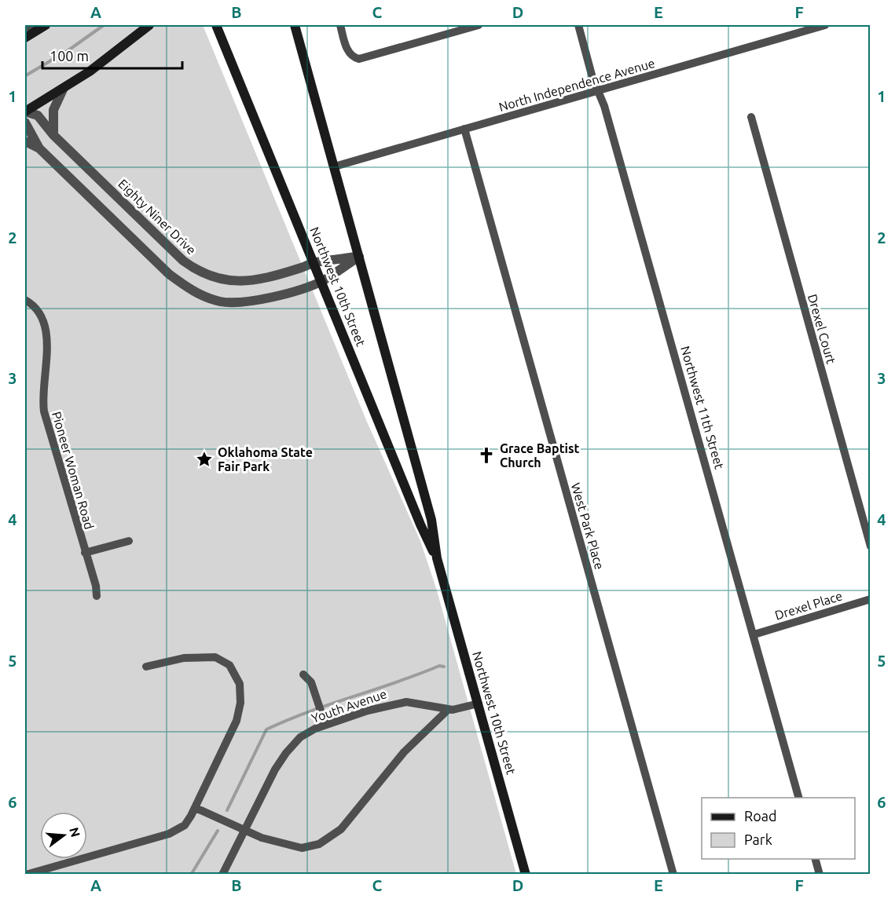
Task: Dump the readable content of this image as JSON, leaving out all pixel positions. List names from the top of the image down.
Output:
{
  "streets": {
    "main road": ["Northwest 10th Street"],
    "street": [
      "North Independence Avenue",
      "Eighty Niner Drive",
      "Drexel Court",
      "Northwest 11th Street",
      "Pioneer Woman Road",
      "West Park Place",
      "Drexel Place",
      "Youth Avenue"
    ]
  },
  "crossings": [
    ["North Independence Avenue", "Northwest 10th Street"],
    ["North Independence Avenue", "Northwest 11th Street"],
    ["North Independence Avenue", "West Park Place"],
    ["Eighty Niner Drive", "Northwest 10th Street"],
    ["Northwest 10th Street", "Youth Avenue"],
    ["Northwest 11th Street", "Drexel Place"]
  ],
  "places": {
    "church": ["Grace Baptist Church"],
    "place": ["Oklahoma State Fair Park"]
  },
  "legend": ["Road", "Park"],
  "scale_bar": "100 m",
  "north": "right",
  "grid": {
    "columns": [
      "A",
      "B",
      "C",
      "D",
      "E",
      "F"
    ],
    "rows": [
      "1",
      "2",
      "3",
      "4",
      "5",
      "6"
    ]
  }
}
